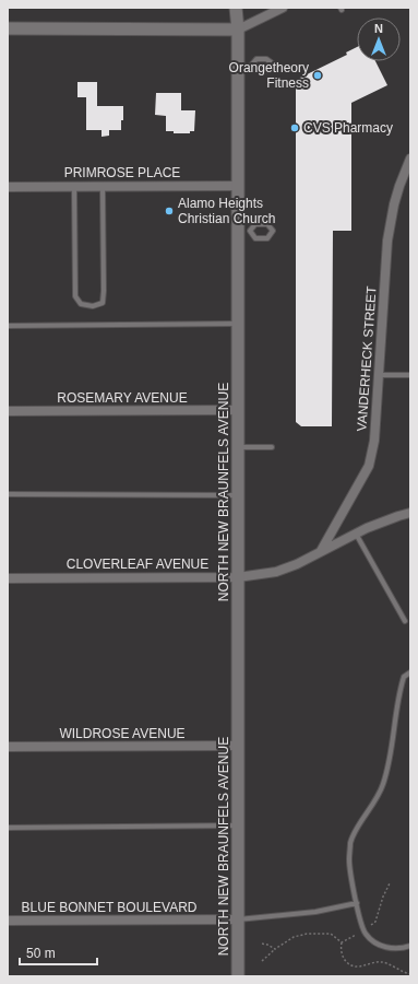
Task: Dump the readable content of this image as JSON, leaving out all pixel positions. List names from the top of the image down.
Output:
{
  "streets": {
    "street": [
      "PRIMROSE PLACE",
      "VANDERHECK STREET",
      "ROSEMARY AVENUE",
      "NORTH NEW BRAUNFELS AVENUE",
      "CLOVERLEAF AVENUE",
      "WILDROSE AVENUE",
      "BLUE BONNET BOULEVARD"
    ]
  },
  "crossings": [
    ["PRIMROSE PLACE", "NORTH NEW BRAUNFELS AVENUE"],
    ["VANDERHECK STREET", "CLOVERLEAF AVENUE"],
    ["ROSEMARY AVENUE", "NORTH NEW BRAUNFELS AVENUE"],
    ["NORTH NEW BRAUNFELS AVENUE", "CLOVERLEAF AVENUE"],
    ["NORTH NEW BRAUNFELS AVENUE", "WILDROSE AVENUE"],
    ["NORTH NEW BRAUNFELS AVENUE", "BLUE BONNET BOULEVARD"]
  ],
  "places": ["Orangetheory Fitness", "CVS Pharmacy", "Alamo Heights Christian Church"],
  "scale_bar": "50 m",
  "north": "top"
}
